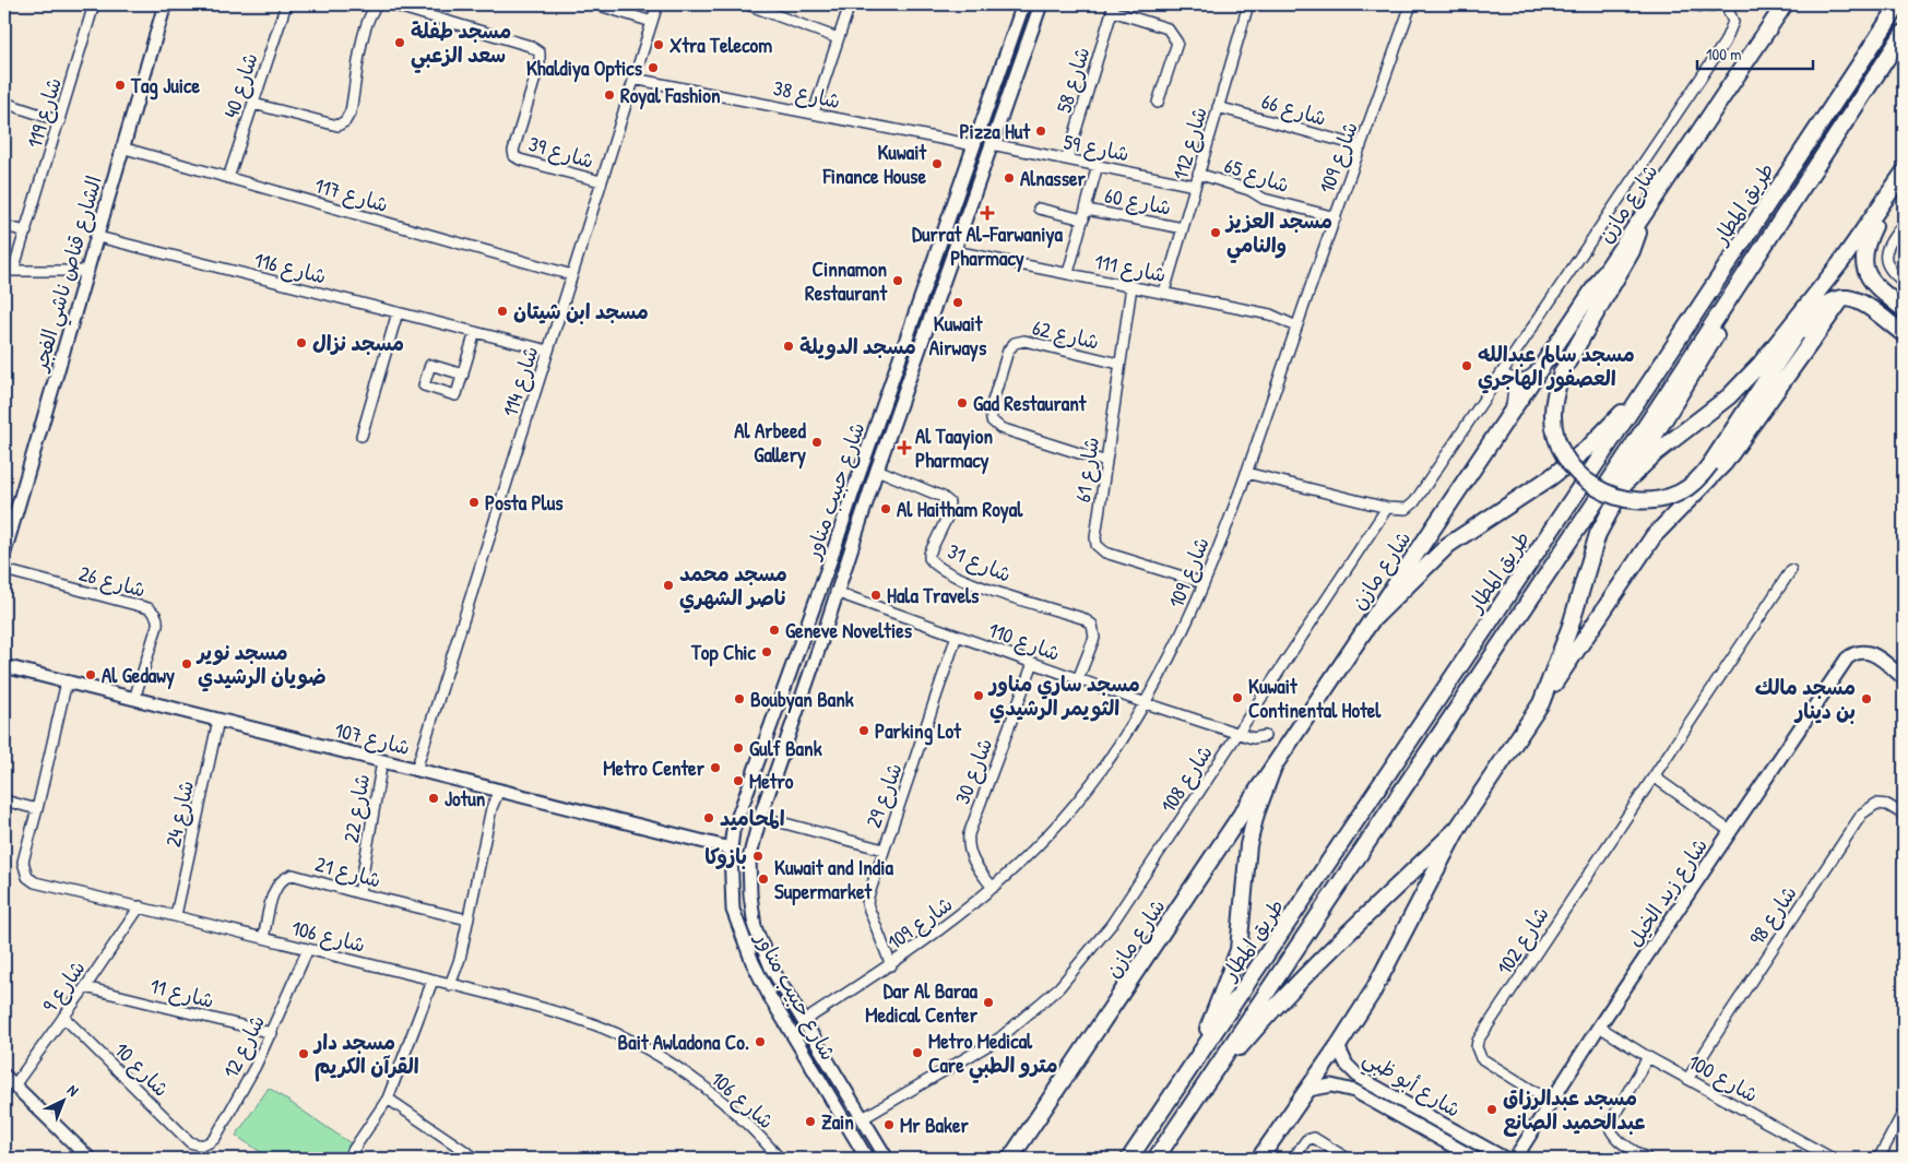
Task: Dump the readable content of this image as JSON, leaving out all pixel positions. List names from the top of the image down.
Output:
{
  "streets": {
    "main road": ["شارع مازن", "طريق المطار"],
    "street": [
      "شارع 58",
      "شارع 40",
      "شارع 38",
      "شارع 66",
      "شارع 119",
      "شارع 112",
      "شارع 59",
      "شارع 39",
      "شارع 109",
      "شارع 65",
      "شارع 117",
      "شارع 60",
      "شارع 116",
      "شارع 111",
      "الشارع قناص ناشي الفجر",
      "شارع 62",
      "شارع 114",
      "شارع 61",
      "شارع حبيب مناور",
      "شارع 31",
      "شارع 26",
      "شارع 110",
      "شارع 107",
      "شارع 30",
      "شارع 108",
      "شارع 29",
      "شارع 22",
      "شارع 24",
      "شارع 21",
      "شارع زيد الخيل",
      "شارع 98",
      "شارع 106",
      "شارع 102",
      "شارع 9",
      "شارع 11",
      "شارع 12",
      "شارع 10",
      "شارع 100",
      "شارع أبو ظبي"
    ]
  },
  "crossings": [
    ["شارع 58", "شارع 59"],
    ["شارع 40", "شارع 117"],
    ["شارع 38", "شارع 114"],
    ["شارع 38", "شارع حبيب مناور"],
    ["شارع 66", "شارع 112"],
    ["شارع 66", "شارع 109"],
    ["شارع 112", "شارع 59"],
    ["شارع 112", "شارع 65"],
    ["شارع 112", "شارع 60"],
    ["شارع 112", "شارع 111"],
    ["شارع 59", "شارع 60"],
    ["شارع 59", "شارع حبيب مناور"],
    ["شارع 39", "شارع 114"],
    ["شارع 109", "شارع 65"],
    ["شارع 109", "شارع 111"],
    ["شارع 109", "شارع 61"],
    ["شارع 109", "شارع حبيب مناور"],
    ["شارع 109", "شارع 110"],
    ["شارع 109", "شارع 30"],
    ["شارع 109", "شارع 29"],
    ["شارع 117", "الشارع قناص ناشي الفجر"],
    ["شارع 117", "شارع 114"],
    ["شارع 60", "شارع 111"],
    ["شارع 116", "الشارع قناص ناشي الفجر"],
    ["شارع 116", "شارع 114"],
    ["شارع 111", "شارع 61"],
    ["شارع 111", "شارع حبيب مناور"],
    ["شارع 62", "شارع 61"],
    ["شارع 114", "شارع 107"],
    ["شارع حبيب مناور", "شارع 31"],
    ["شارع حبيب مناور", "شارع 110"],
    ["شارع حبيب مناور", "شارع 107"],
    ["شارع حبيب مناور", "شارع 108"],
    ["شارع 31", "شارع 110"],
    ["شارع 26", "شارع 107"],
    ["شارع 110", "شارع 30"],
    ["شارع 110", "شارع 108"],
    ["شارع 110", "شارع 29"],
    ["شارع 107", "شارع 22"],
    ["شارع 107", "شارع 24"],
    ["شارع 107", "شارع 106"],
    ["شارع 22", "شارع 21"],
    ["شارع 24", "شارع 106"],
    ["شارع 21", "شارع 106"],
    ["شارع زيد الخيل", "شارع 102"],
    ["شارع زيد الخيل", "شارع 100"],
    ["شارع 98", "شارع 100"],
    ["شارع 106", "شارع 9"],
    ["شارع 106", "شارع 12"],
    ["شارع 9", "شارع 11"],
    ["شارع 9", "شارع 10"],
    ["شارع 11", "شارع 12"],
    ["شارع 12", "شارع 10"]
  ],
  "places": {
    "other": [
      "مسجد طفلة سعد الزعبي",
      "Xtra Telecom",
      "Khaldiya Optics",
      "Tag Juice",
      "Royal Fashion",
      "Pizza Hut",
      "Kuwait Finance House",
      "Alnasser",
      "مسجد العزيز والنامي",
      "Cinnamon Restaurant",
      "Kuwait Airways",
      "مسجد ابن شيتان",
      "مسجد نزال",
      "مسجد الدويلة",
      "مسجد سالم عبدالله العصفور الهاجري",
      "Gad Restaurant",
      "Al Arbeed Gallery",
      "Posta Plus",
      "Al Haitham Royal",
      "مسجد محمد ناصر الشهري",
      "Hala Travels",
      "Geneve Novelties",
      "Top Chic",
      "مسجد نوير ضويان الرشيدي",
      "Al Gedawy",
      "مسجد ساري مناور الثويمر الرشيدي",
      "Kuwait Continental Hotel",
      "Boubyan Bank",
      "مسجد مالك بن دينار",
      "Parking Lot",
      "Gulf Bank",
      "Metro Center",
      "Metro",
      "Jotun",
      "المحاميد",
      "بازوكا",
      "Kuwait and India Supermarket",
      "Dar Al Baraa Medical Center",
      "Bait Awladona Co.",
      "Metro Medical Care مترو الطبي",
      "مسجد دار القرآن الكريم",
      "مسجد عبدالرزاق عبدالحميد الصانع",
      "Zain",
      "Mr Baker"
    ],
    "health": ["Durrat Al-Farwaniya Pharmacy", "Al Taayion Pharmacy"]
  },
  "scale_bar": "100 m",
  "north": "top right"
}
